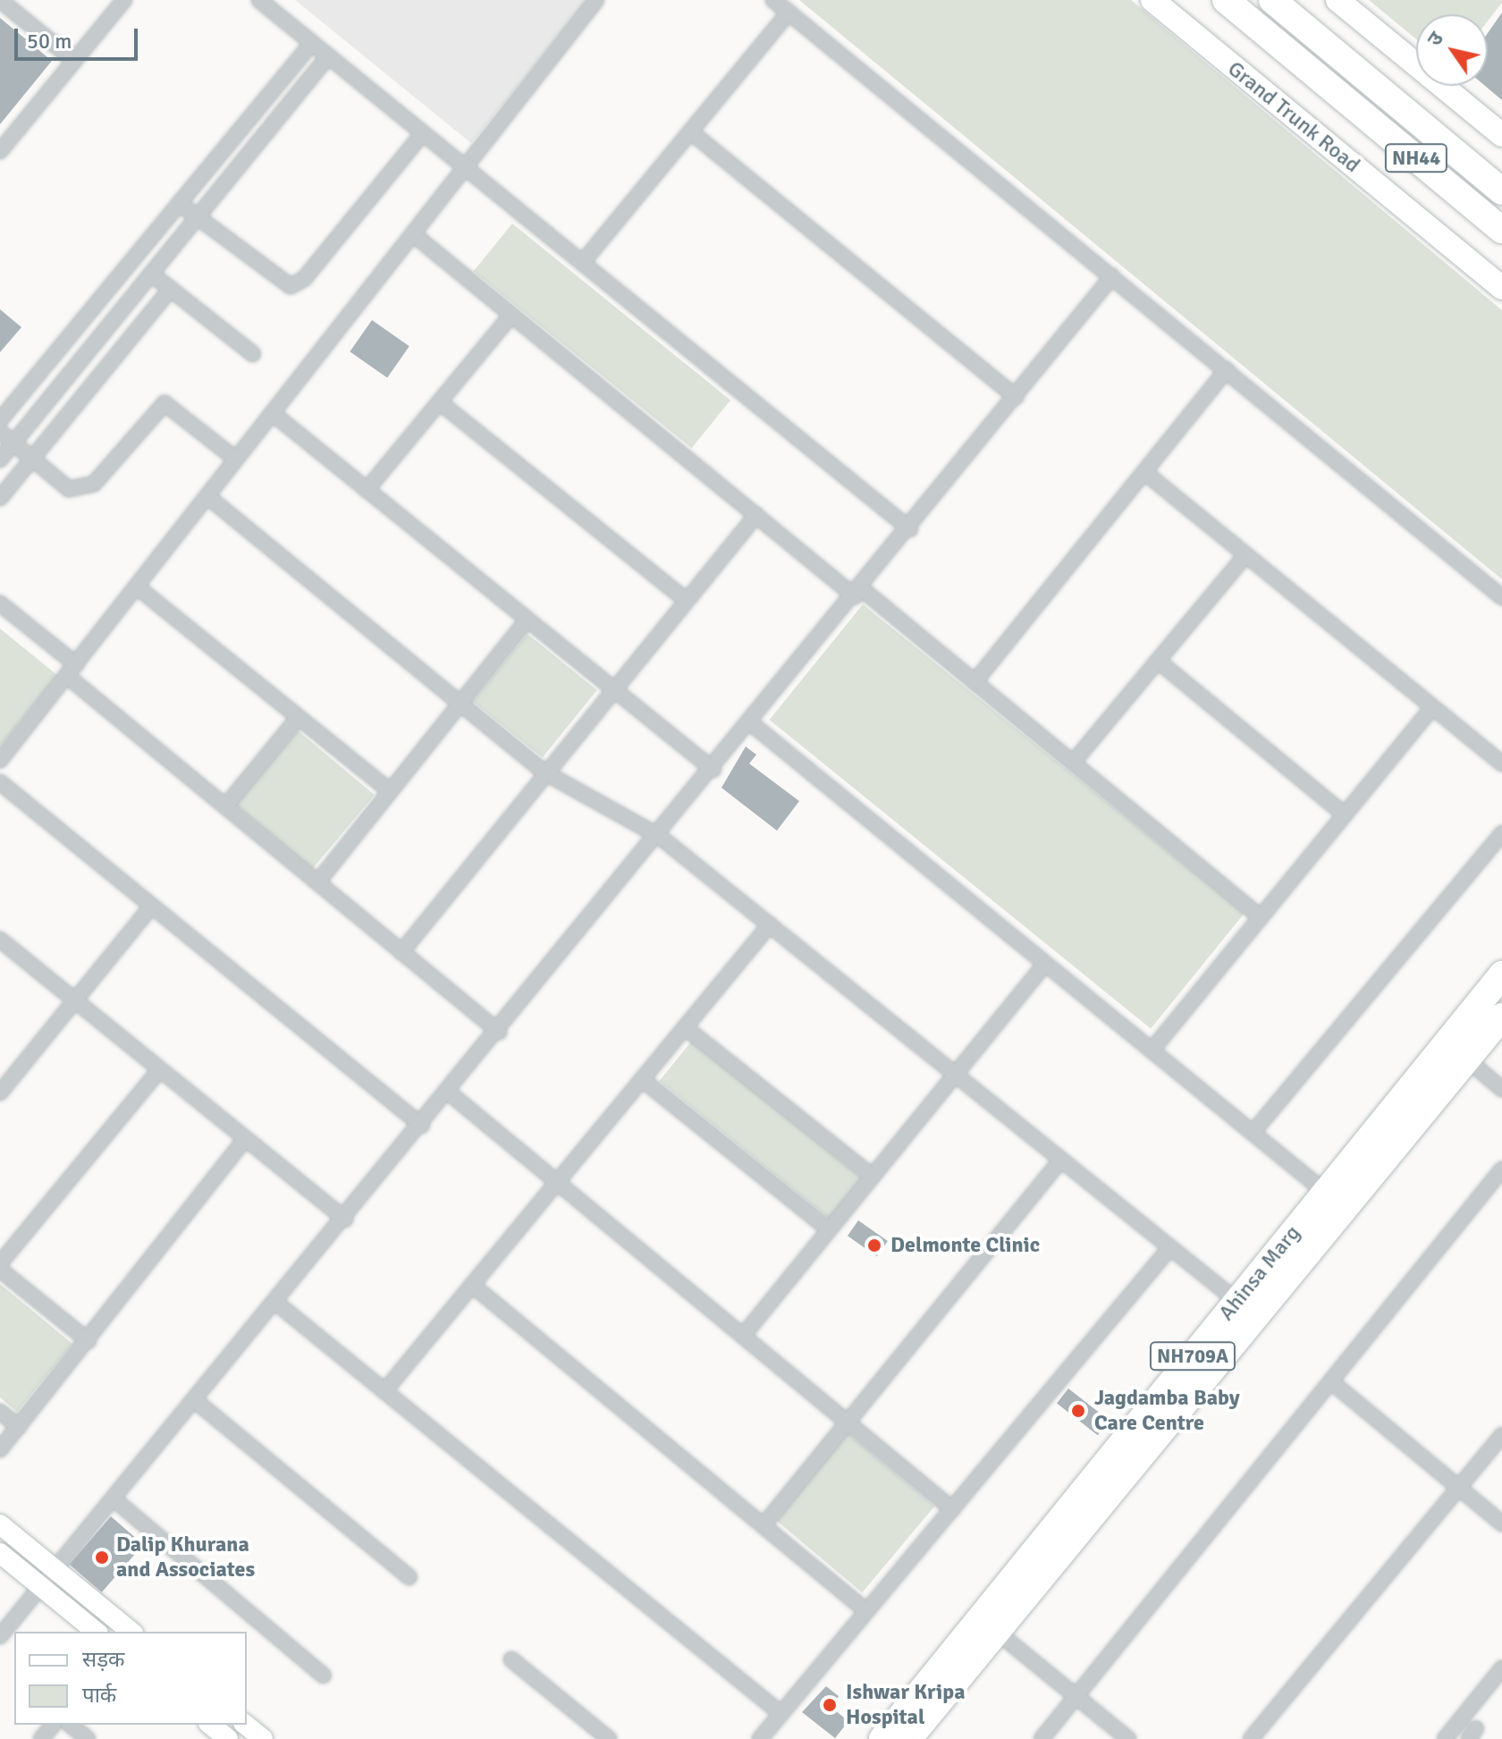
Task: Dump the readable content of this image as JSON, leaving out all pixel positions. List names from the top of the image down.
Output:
{
  "streets": {
    "highway": ["NH44", "Ahinsa Marg", "NH709A"],
    "main road": ["Grand Trunk Road"]
  },
  "places": [
    "Delmonte Clinic",
    "Jagdamba Baby Care Centre",
    "Dalip Khurana and Associates",
    "Ishwar Kripa Hospital"
  ],
  "legend": ["सड़क", "पार्क"],
  "scale_bar": "50 m",
  "north": "top left"
}
